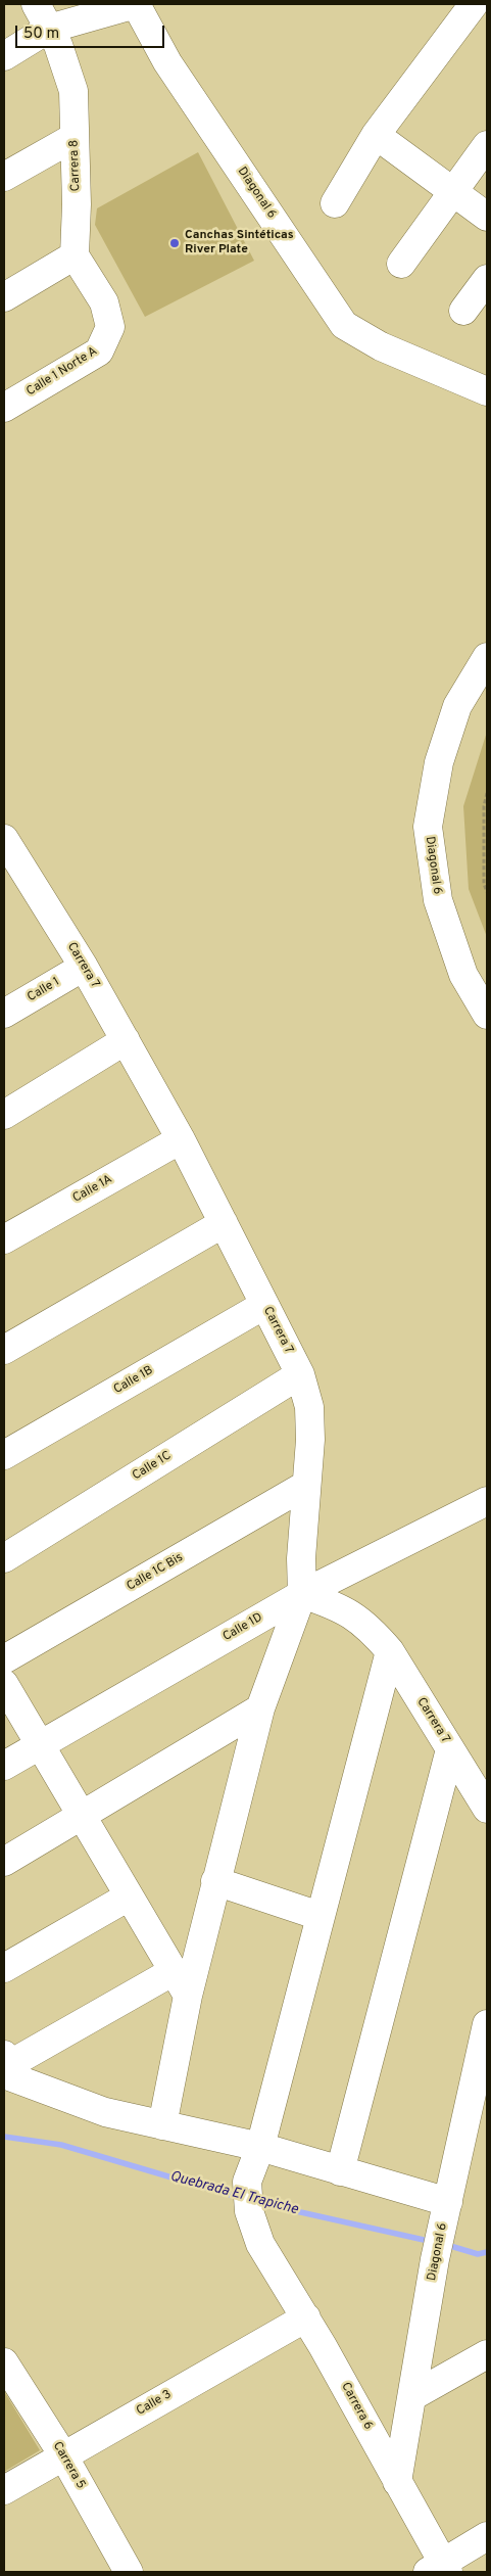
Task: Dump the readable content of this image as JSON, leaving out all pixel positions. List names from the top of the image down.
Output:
{
  "streets": {
    "street": [
      "Carrera 8",
      "Diagonal 6",
      "Calle 1 Norte A",
      "Carrera 7",
      "Calle 1",
      "Calle 1A",
      "Calle 1B",
      "Calle 1C",
      "Calle 1C Bis",
      "Calle 1D",
      "Calle 3",
      "Carrera 6",
      "Carrera 5"
    ]
  },
  "crossings": [
    ["Carrera 8", "Calle 1 Norte A"],
    ["Diagonal 6", "Carrera 6"],
    ["Carrera 7", "Calle 1"],
    ["Carrera 7", "Calle 1A"],
    ["Carrera 7", "Calle 1B"],
    ["Carrera 7", "Calle 1C"],
    ["Carrera 7", "Calle 1C Bis"],
    ["Carrera 7", "Calle 1D"],
    ["Calle 3", "Carrera 6"],
    ["Calle 3", "Carrera 5"]
  ],
  "water": ["Quebrada El Trapiche"],
  "places": ["Canchas Sintéticas River Plate"],
  "scale_bar": "50 m"
}
